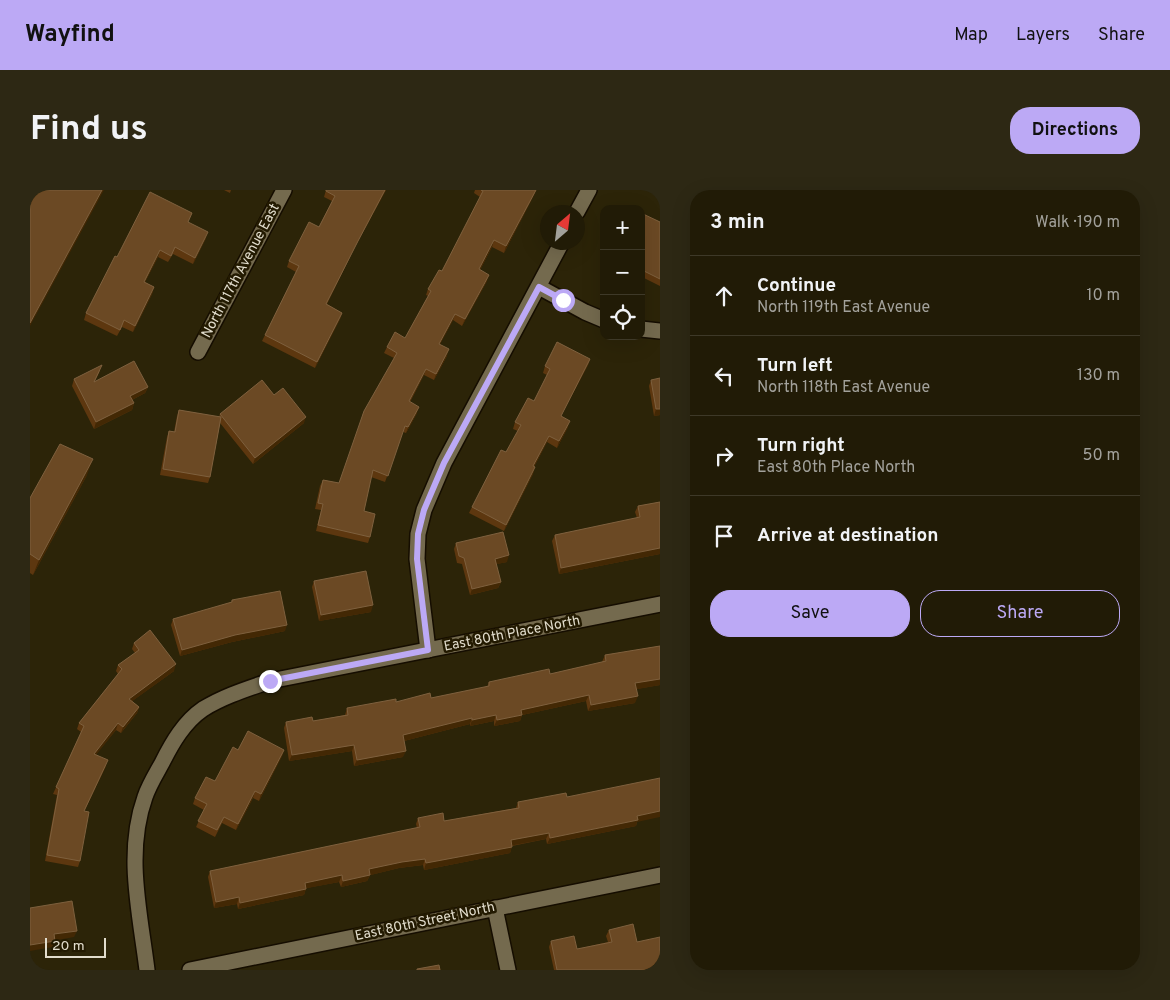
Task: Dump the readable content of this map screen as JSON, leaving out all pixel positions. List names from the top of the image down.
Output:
{
  "streets": {
    "street": ["North 117th Avenue East", "East 80th Place North", "East 80th Street North"]
  },
  "scale_bar": "20 m",
  "north": "top right",
  "page": {
    "header": "Wayfind",
    "nav": ["Map", "Layers", "Share"],
    "buttons": [
      "Directions",
      ["Save", "Share"]
    ],
    "title": "Find us",
    "heading": ["3 min", "Walk · 190 m"],
    "map_buttons": ["+", "−"],
    "list": [
      ["Continue", "North 119th East Avenue", "10 m"],
      ["Turn left", "North 118th East Avenue", "130 m"],
      ["Turn right", "East 80th Place North", "50 m"],
      "Arrive at destination"
    ],
    "scale": "20 m"
  }
}
